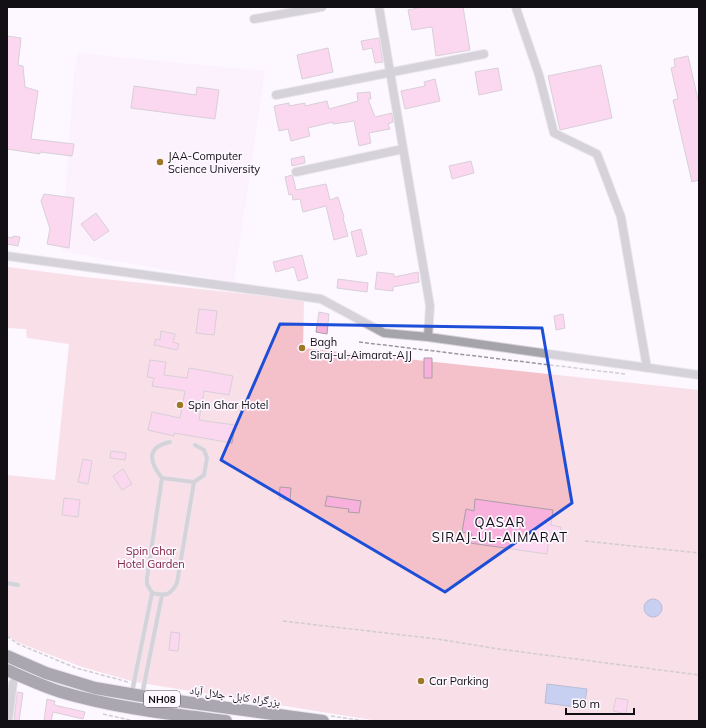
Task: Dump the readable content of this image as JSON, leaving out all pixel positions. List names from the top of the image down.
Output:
{
  "streets": {
    "highway": ["بزرگراه کابل- جلال آباد", "NH08"]
  },
  "districts": ["QASAR SIRAJ-UL-AIMARAT"],
  "parks": ["Spin Ghar Hotel Garden"],
  "places": [
    "JAA-Computer Science University",
    "Bagh Siraj-ul-Aimarat-AJJ",
    "Spin Ghar Hotel",
    "Car Parking"
  ],
  "scale_bar": "50 m"
}
